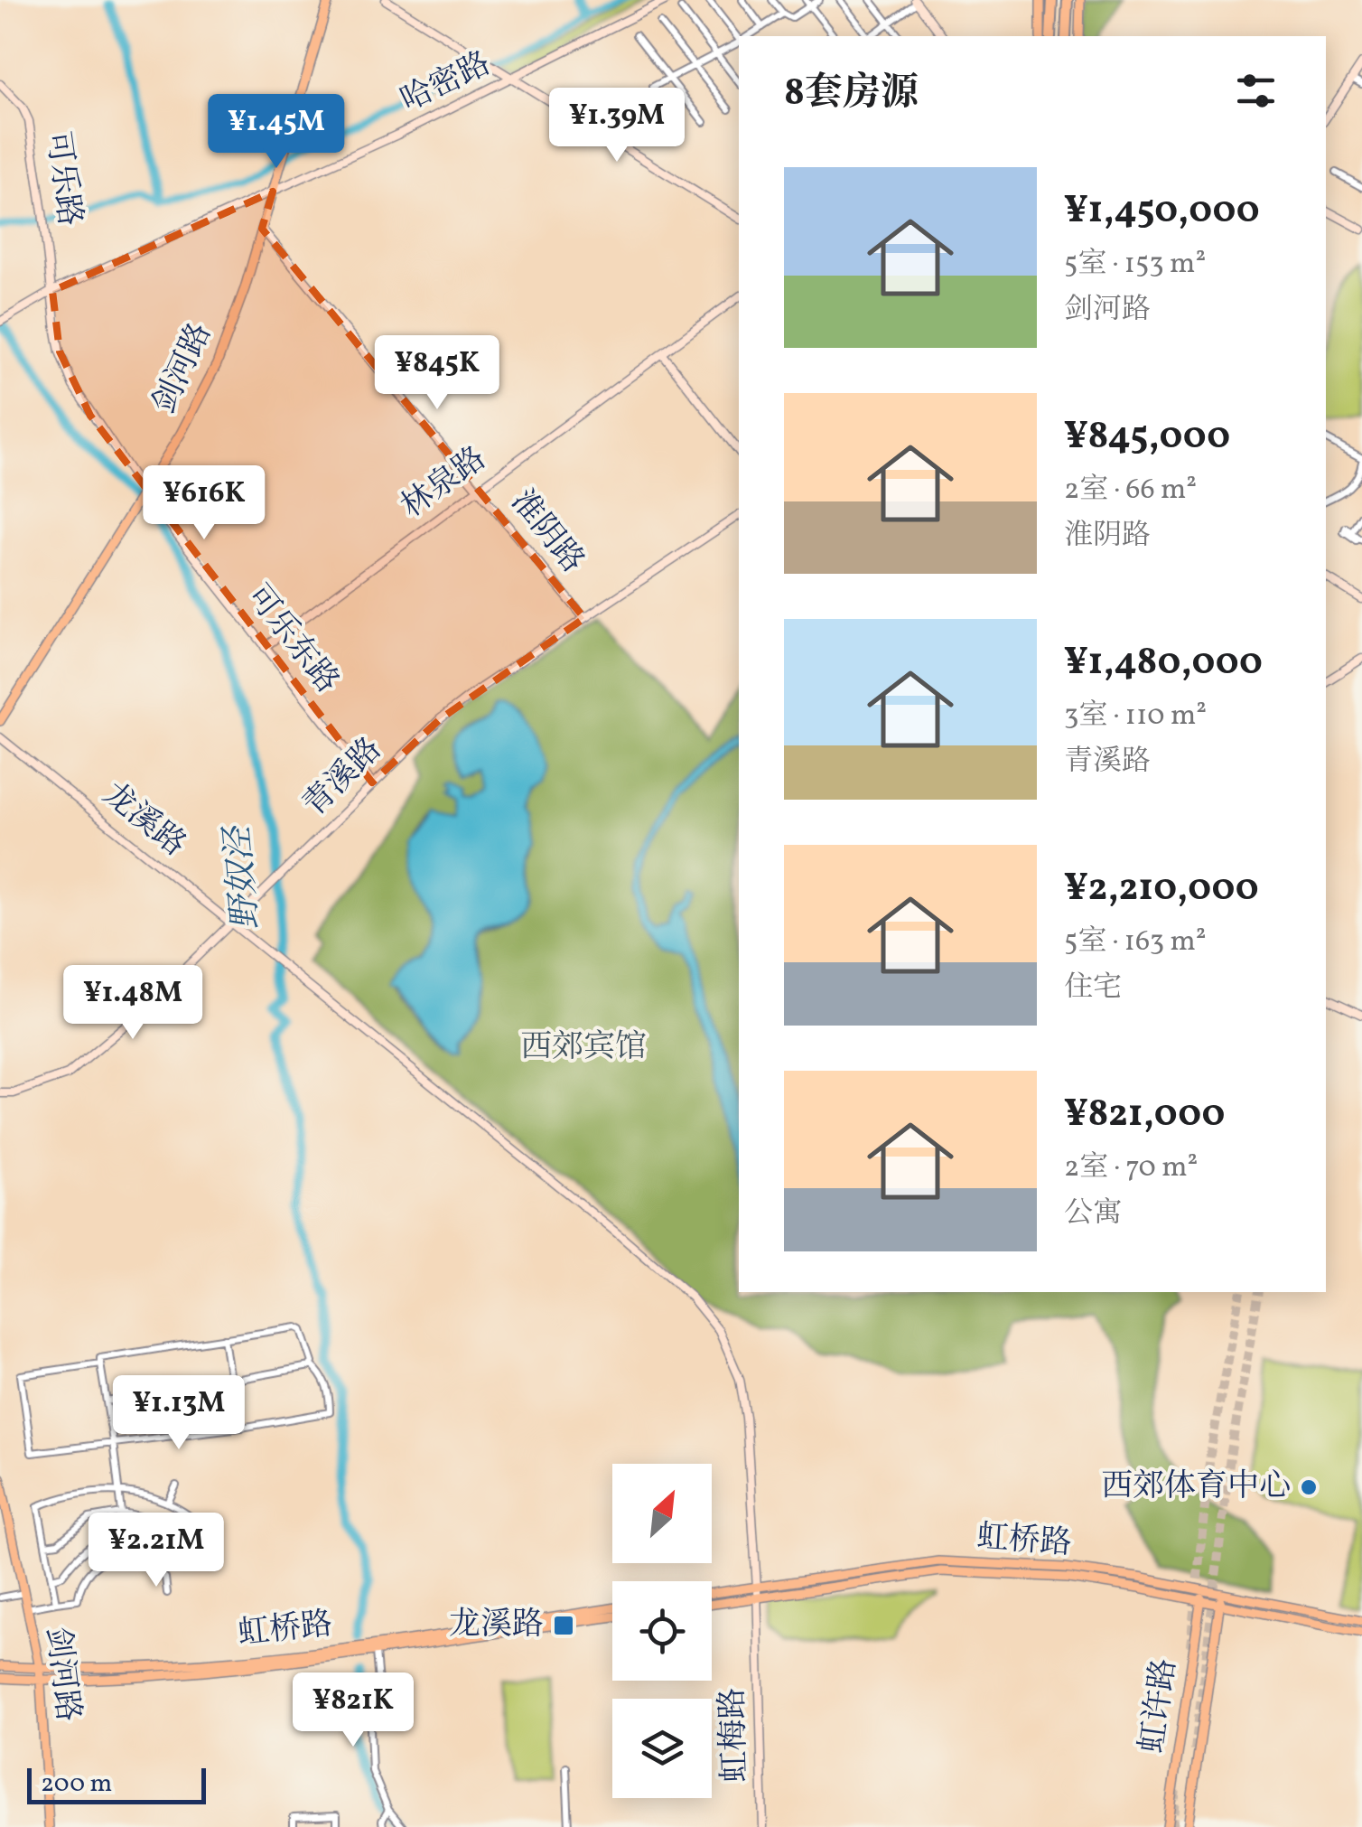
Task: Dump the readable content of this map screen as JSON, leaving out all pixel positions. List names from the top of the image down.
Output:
{
  "streets": {
    "main road": ["剑河路", "虹桥路", "虹许路"],
    "street": [
      "哈密路",
      "可乐路",
      "林泉路",
      "淮阴路",
      "可乐东路",
      "青溪路",
      "龙溪路",
      "虹梅路"
    ]
  },
  "crossings": [
    ["哈密路", "可乐路"],
    ["哈密路", "剑河路"],
    ["哈密路", "可乐东路"],
    ["可乐路", "可乐东路"],
    ["剑河路", "淮阴路"],
    ["剑河路", "可乐东路"],
    ["剑河路", "虹桥路"],
    ["林泉路", "淮阴路"],
    ["林泉路", "可乐东路"],
    ["淮阴路", "青溪路"],
    ["可乐东路", "青溪路"],
    ["青溪路", "龙溪路"],
    ["龙溪路", "虹桥路"],
    ["龙溪路", "虹梅路"],
    ["虹桥路", "虹许路"],
    ["虹桥路", "虹梅路"]
  ],
  "water": ["野奴泾"],
  "parks": ["西郊宾馆"],
  "places": {
    "other": ["西郊体育中心"],
    "transit": ["龙溪路"]
  },
  "scale_bar": "200 m",
  "north": "top right",
  "page": {
    "heading": "8套房源",
    "price": [
      "¥1.39M",
      "¥1.45M",
      "¥845K",
      "¥616K",
      "¥1.48M",
      "¥1.13M",
      "¥2.21M",
      "¥821K"
    ],
    "list": [
      {
        "name": "¥1,450,000",
        "note": "5室 · 153 m² · 剑河路"
      },
      {
        "name": "¥845,000",
        "note": "2室 · 66 m² · 淮阴路"
      },
      {
        "name": "¥1,480,000",
        "note": "3室 · 110 m² · 青溪路"
      },
      {
        "name": "¥2,210,000",
        "note": "5室 · 163 m² · 住宅"
      },
      {
        "name": "¥821,000",
        "note": "2室 · 70 m² · 公寓"
      }
    ],
    "scale": "200 m"
  }
}
